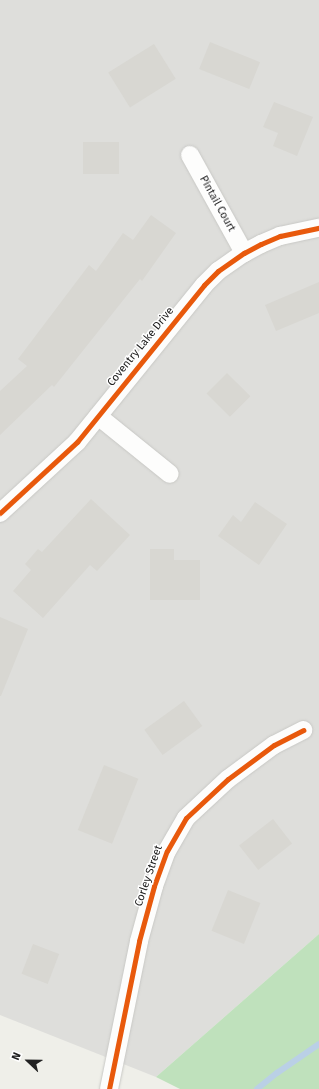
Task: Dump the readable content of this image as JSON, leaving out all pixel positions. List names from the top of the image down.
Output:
{
  "streets": {
    "street": ["Pintail Court", "Coventry Lake Drive", "Corley Street"]
  },
  "crossings": [
    ["Pintail Court", "Coventry Lake Drive"]
  ],
  "north": "left"
}
